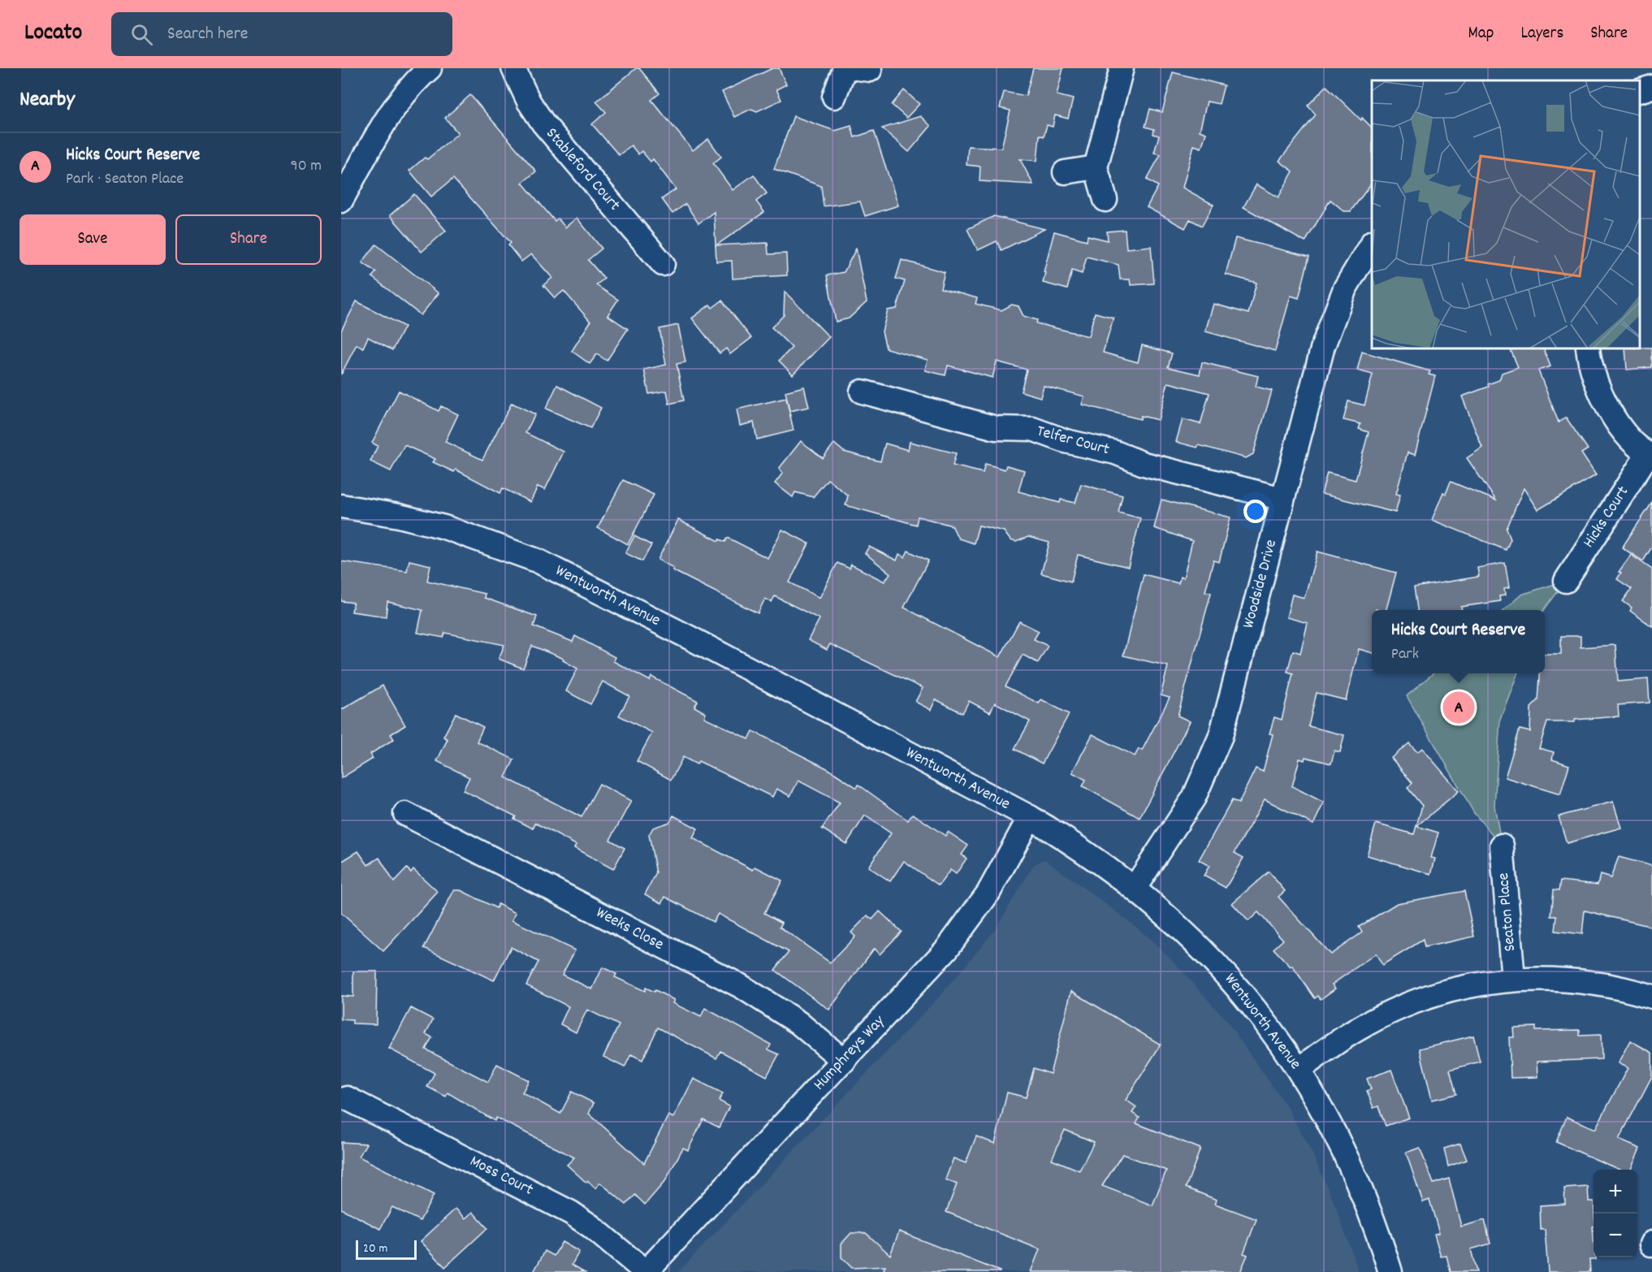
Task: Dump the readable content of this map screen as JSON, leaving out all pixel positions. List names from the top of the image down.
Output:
{
  "streets": {
    "street": [
      "Stableford Court",
      "Telfer Court",
      "Hicks Court",
      "Woodside Drive",
      "Wentworth Avenue",
      "Seaton Place",
      "Weeks Close",
      "Humphreys Way",
      "Moss Court"
    ]
  },
  "crossings": [
    ["Telfer Court", "Woodside Drive"],
    ["Woodside Drive", "Wentworth Avenue"],
    ["Wentworth Avenue", "Humphreys Way"],
    ["Weeks Close", "Humphreys Way"],
    ["Humphreys Way", "Moss Court"]
  ],
  "scale_bar": "20 m",
  "page": {
    "header": "Locato",
    "search": "Search here",
    "nav": ["Map", "Layers", "Share"],
    "heading": "Nearby",
    "list": [
      {
        "mark": "A",
        "name": "Hicks Court Reserve",
        "note": "Park · Seaton Place",
        "value": "90 m"
      }
    ],
    "buttons": ["Save", "Share"],
    "popup": ["Hicks Court Reserve", "Park"],
    "pins": "A",
    "map_buttons": ["+", "−"],
    "scale": "20 m"
  }
}
